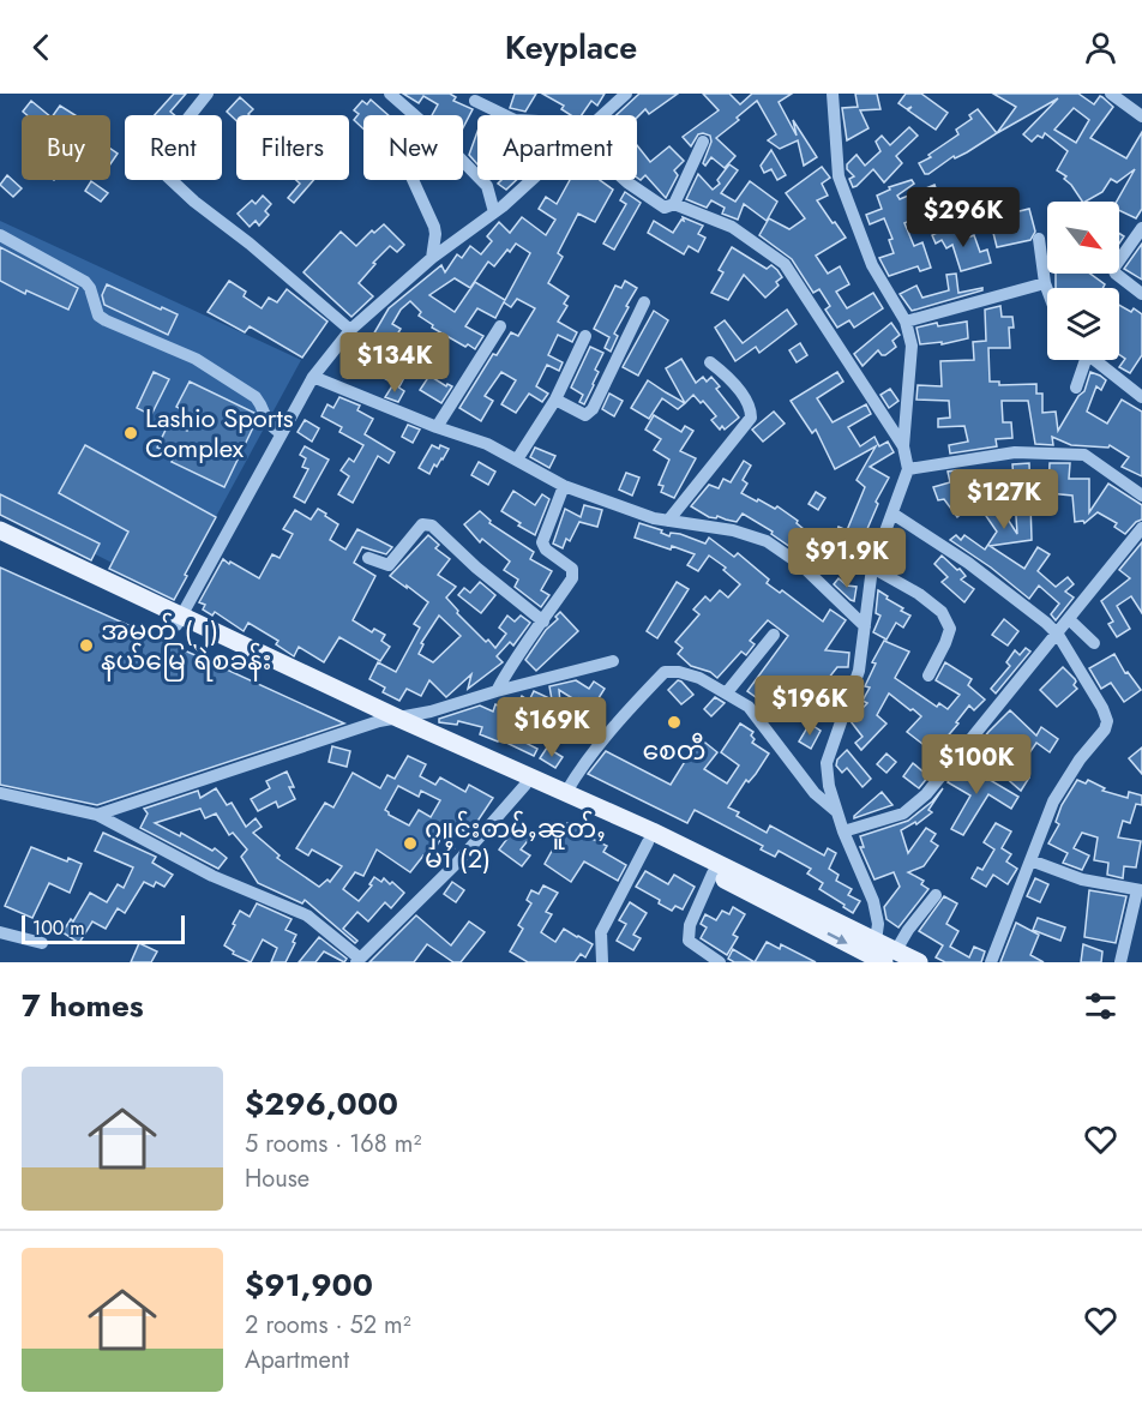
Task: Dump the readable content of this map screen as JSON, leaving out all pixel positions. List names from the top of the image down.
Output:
{
  "places": [
    "Lashio Sports Complex",
    "အမှတ် (၂) နယ်မြေ ရဲစခန်း",
    "စေတီ",
    "ႁူင်းတမ်ႇၼူတ်ႇ မၢႆ (2)"
  ],
  "scale_bar": "100 m",
  "north": "bottom right",
  "page": {
    "header": "Keyplace",
    "chip": [
      "Buy",
      "Rent",
      "Filters",
      "New",
      "Apartment"
    ],
    "price": [
      "$296K",
      "$134K",
      "$127K",
      "$91.9K",
      "$196K",
      "$169K",
      "$100K"
    ],
    "scale": "100 m",
    "heading": "7 homes",
    "list": [
      {
        "name": "$296,000",
        "note": "5 rooms · 168 m² · House"
      },
      {
        "name": "$91,900",
        "note": "2 rooms · 52 m² · Apartment"
      }
    ]
  }
}
